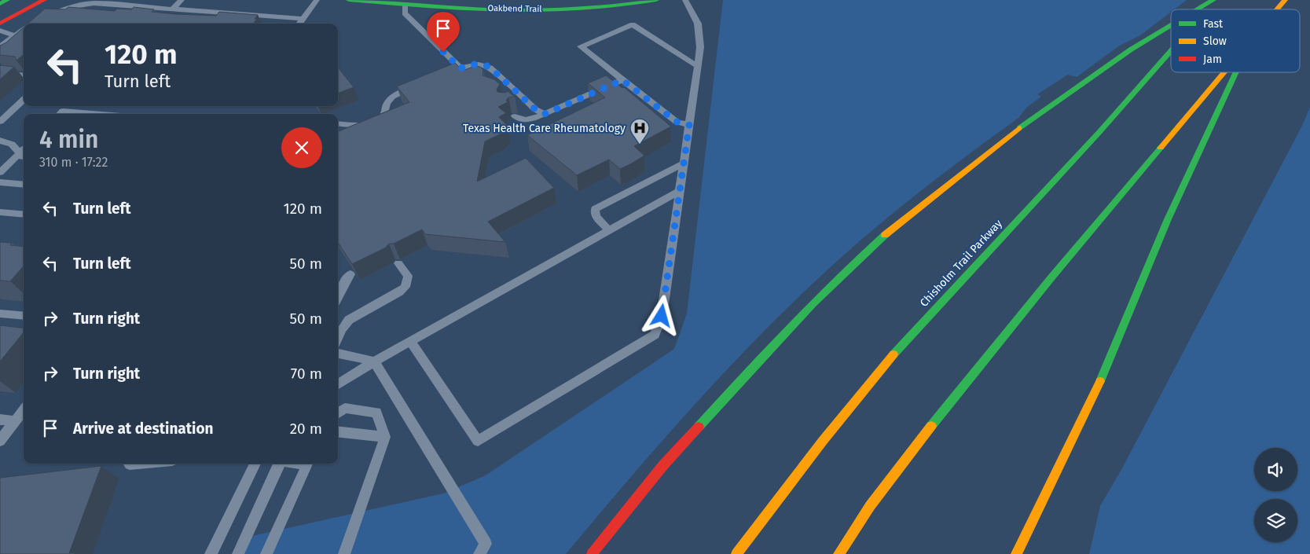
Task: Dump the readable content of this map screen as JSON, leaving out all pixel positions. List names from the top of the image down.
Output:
{
  "streets": {
    "main road": ["Oakbend Trail", "Chisholm Trail Parkway"]
  },
  "places": {
    "hospital": ["Texas Health Care Rheumatology"]
  },
  "legend": ["Fast", "Slow", "Jam"],
  "page": {
    "turn": ["120 m", "Turn left"],
    "heading": ["4 min", "310 m · 17:22"],
    "list": [
      {
        "name": "Turn left",
        "value": "120 m"
      },
      {
        "name": "Turn left",
        "value": "50 m"
      },
      {
        "name": "Turn right",
        "value": "50 m"
      },
      {
        "name": "Turn right",
        "value": "70 m"
      },
      {
        "name": "Arrive at destination",
        "value": "20 m"
      }
    ]
  }
}
